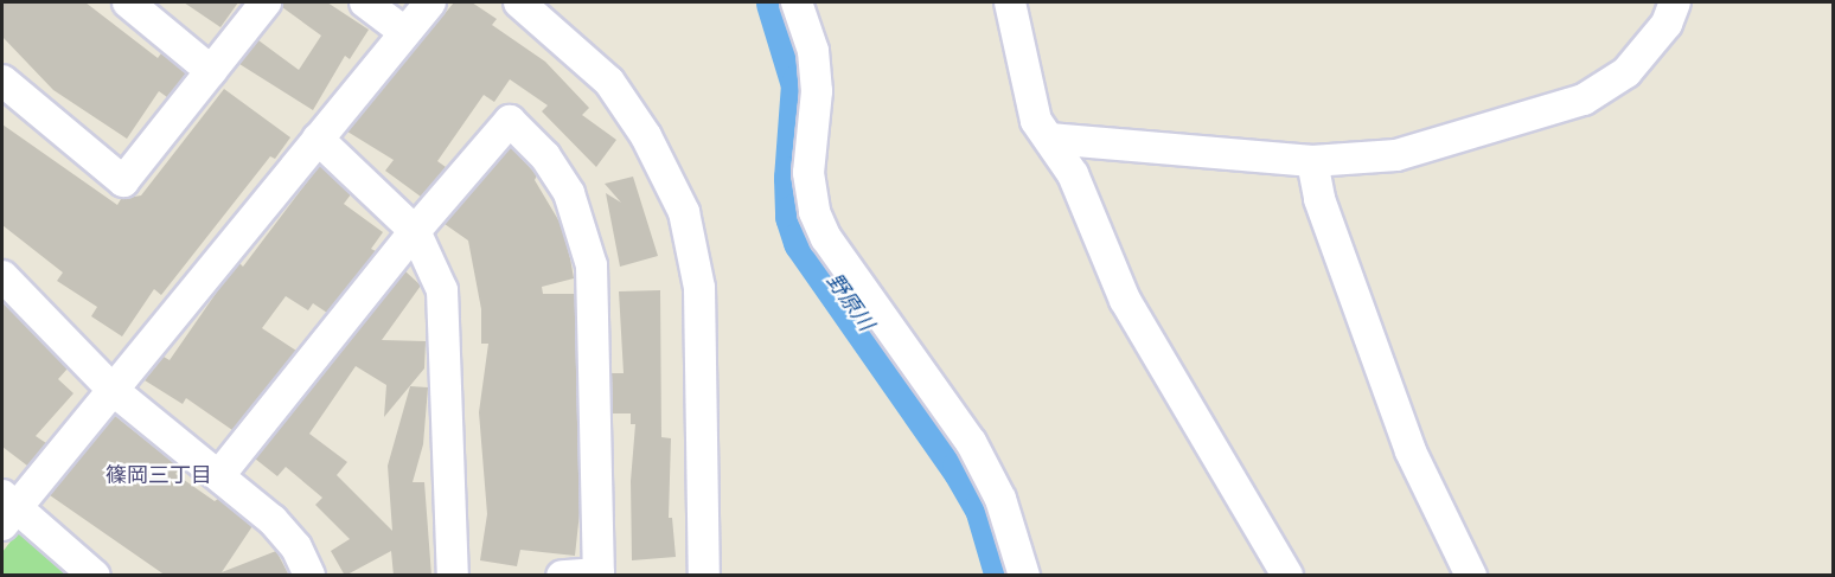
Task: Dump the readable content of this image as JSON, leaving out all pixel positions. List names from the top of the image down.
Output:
{
  "districts": ["篠岡三丁目"],
  "water": ["野原川"]
}
